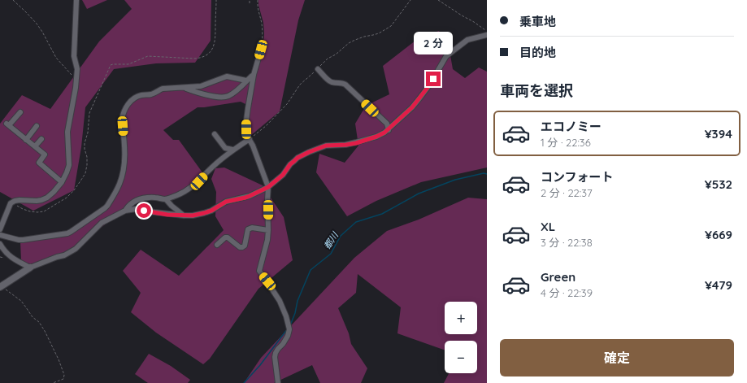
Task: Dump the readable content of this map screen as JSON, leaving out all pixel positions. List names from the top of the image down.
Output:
{
  "water": ["都川"],
  "page": {
    "banner": ["乗車地", "目的地"],
    "bubble": "2 分",
    "heading": "車両を選択",
    "list": [
      {
        "name": "エコノミー",
        "note": "1 分 · 22:36",
        "value": "¥394"
      },
      {
        "name": "コンフォート",
        "note": "2 分 · 22:37",
        "value": "¥532"
      },
      {
        "name": "XL",
        "note": "3 分 · 22:38",
        "value": "¥669"
      },
      {
        "name": "Green",
        "note": "4 分 · 22:39",
        "value": "¥479"
      }
    ],
    "map_buttons": ["+", "−"],
    "buttons": "確定"
  }
}
